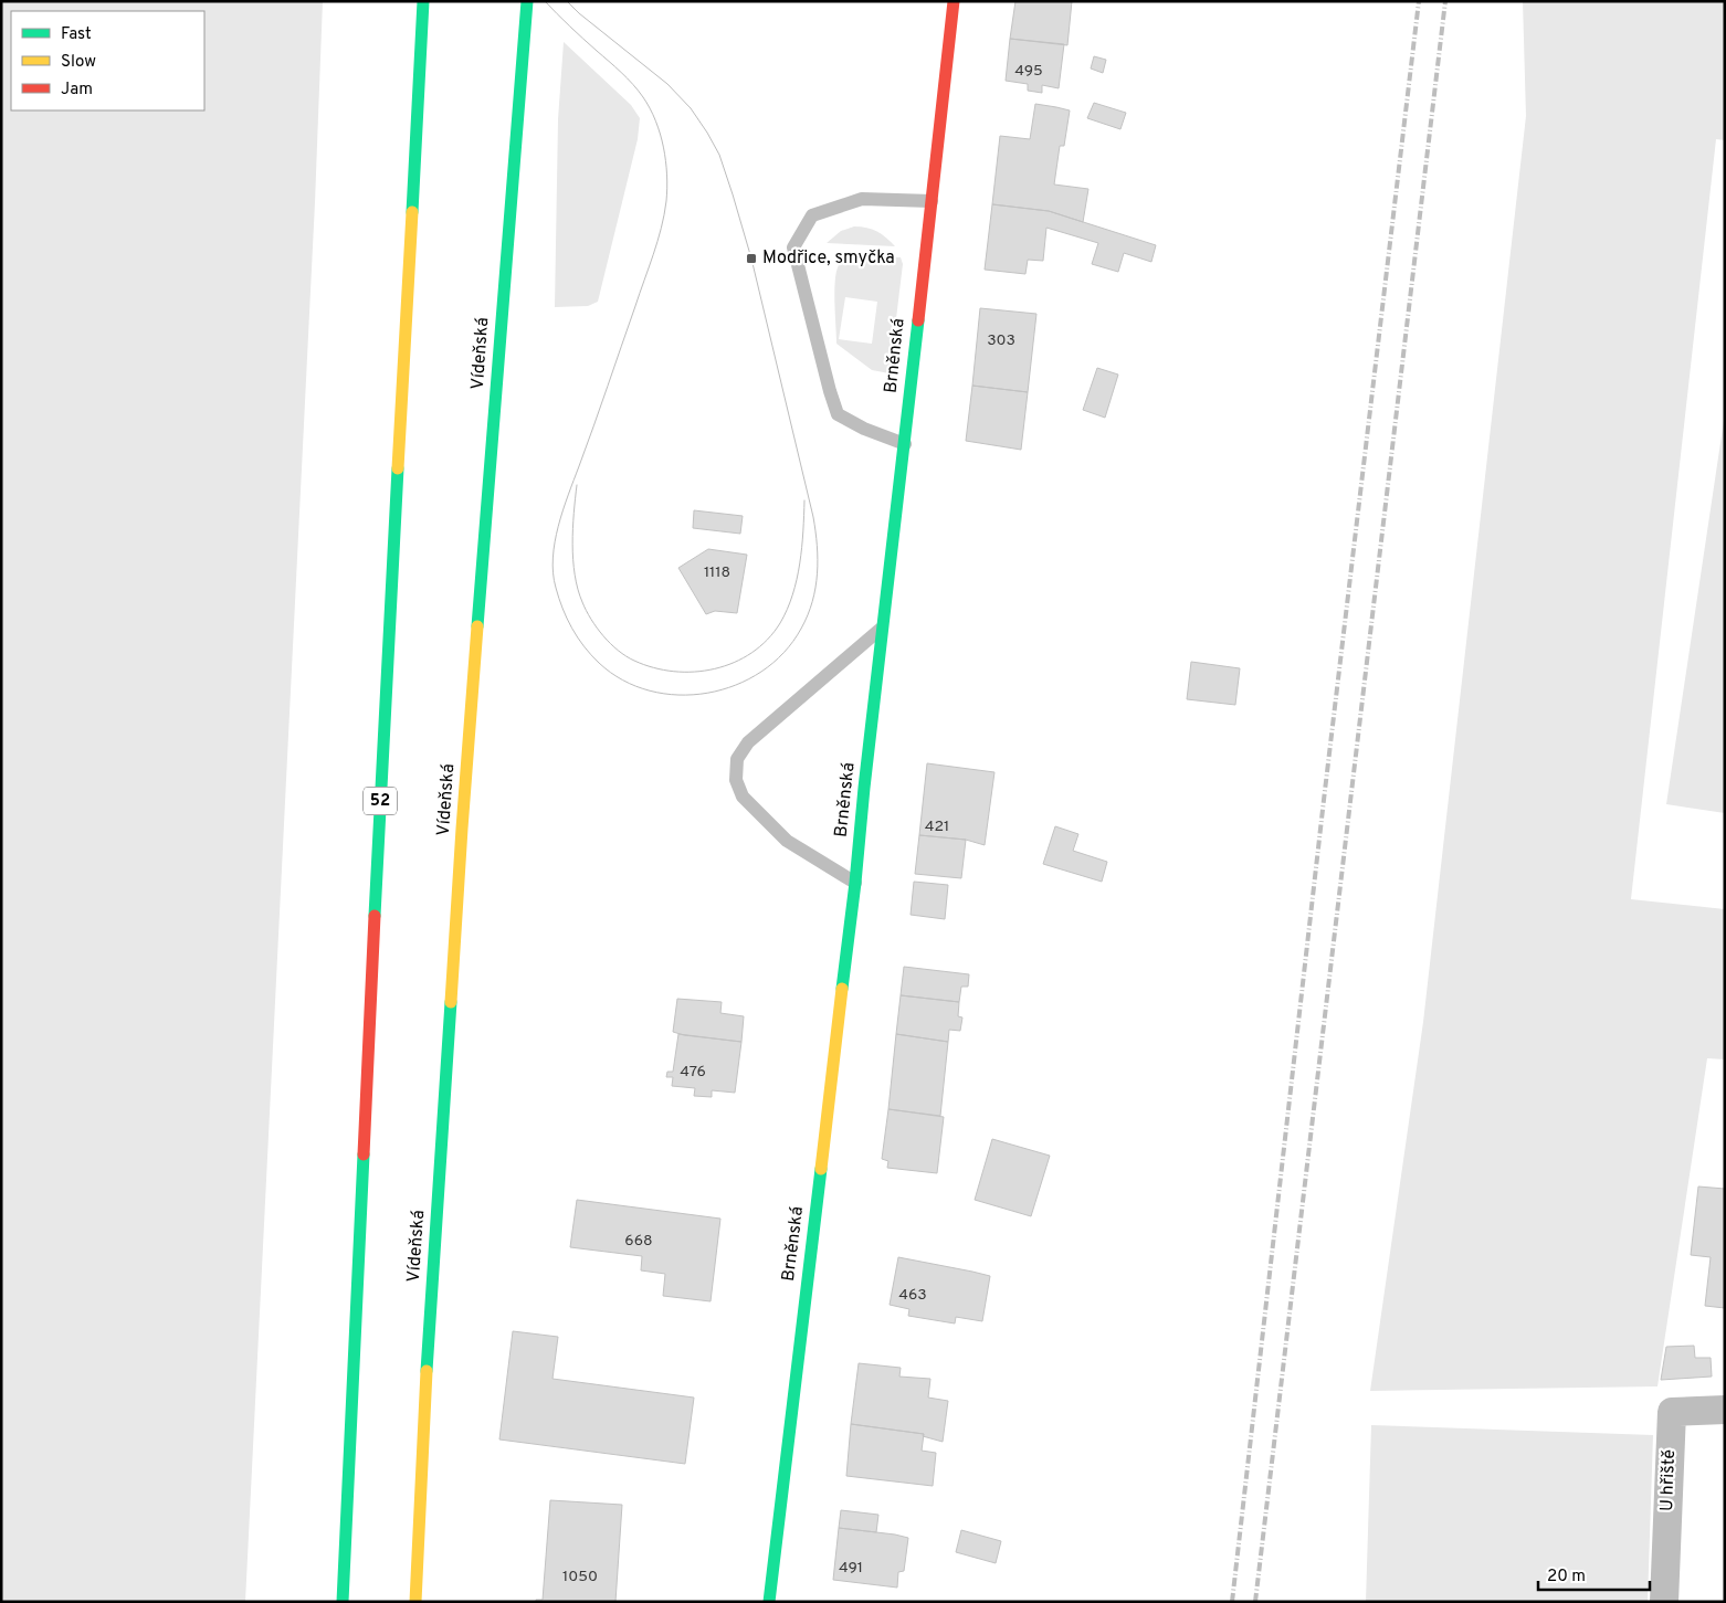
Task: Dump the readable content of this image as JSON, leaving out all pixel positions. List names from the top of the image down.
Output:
{
  "streets": {
    "main road": ["Vídeňská", "Brněnská", "52"],
    "street": ["U hřiště"]
  },
  "places": {
    "transit": ["Modřice, smyčka"]
  },
  "house_numbers": [
    "495",
    "303",
    "1118",
    "421",
    "476",
    "668",
    "463",
    "491",
    "1050"
  ],
  "legend": ["Fast", "Slow", "Jam"],
  "scale_bar": "20 m"
}
